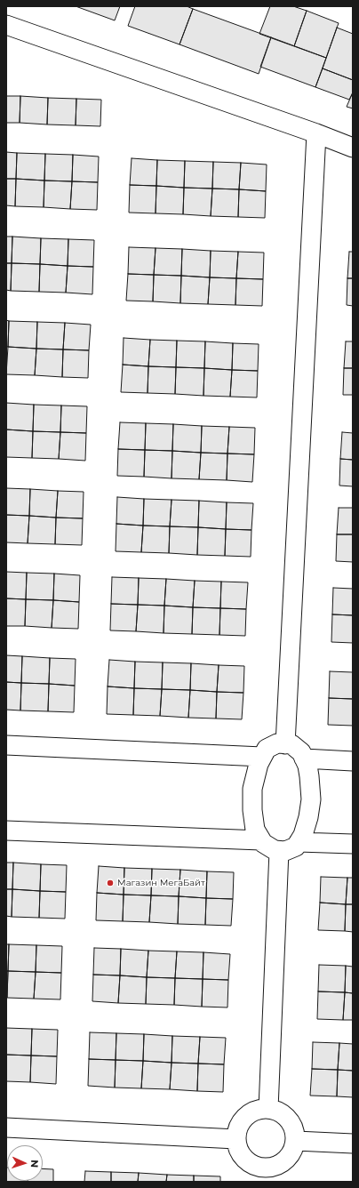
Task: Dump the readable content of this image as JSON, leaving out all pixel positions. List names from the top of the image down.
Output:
{
  "places": ["Магазин МегаБайт"],
  "north": "right"
}
